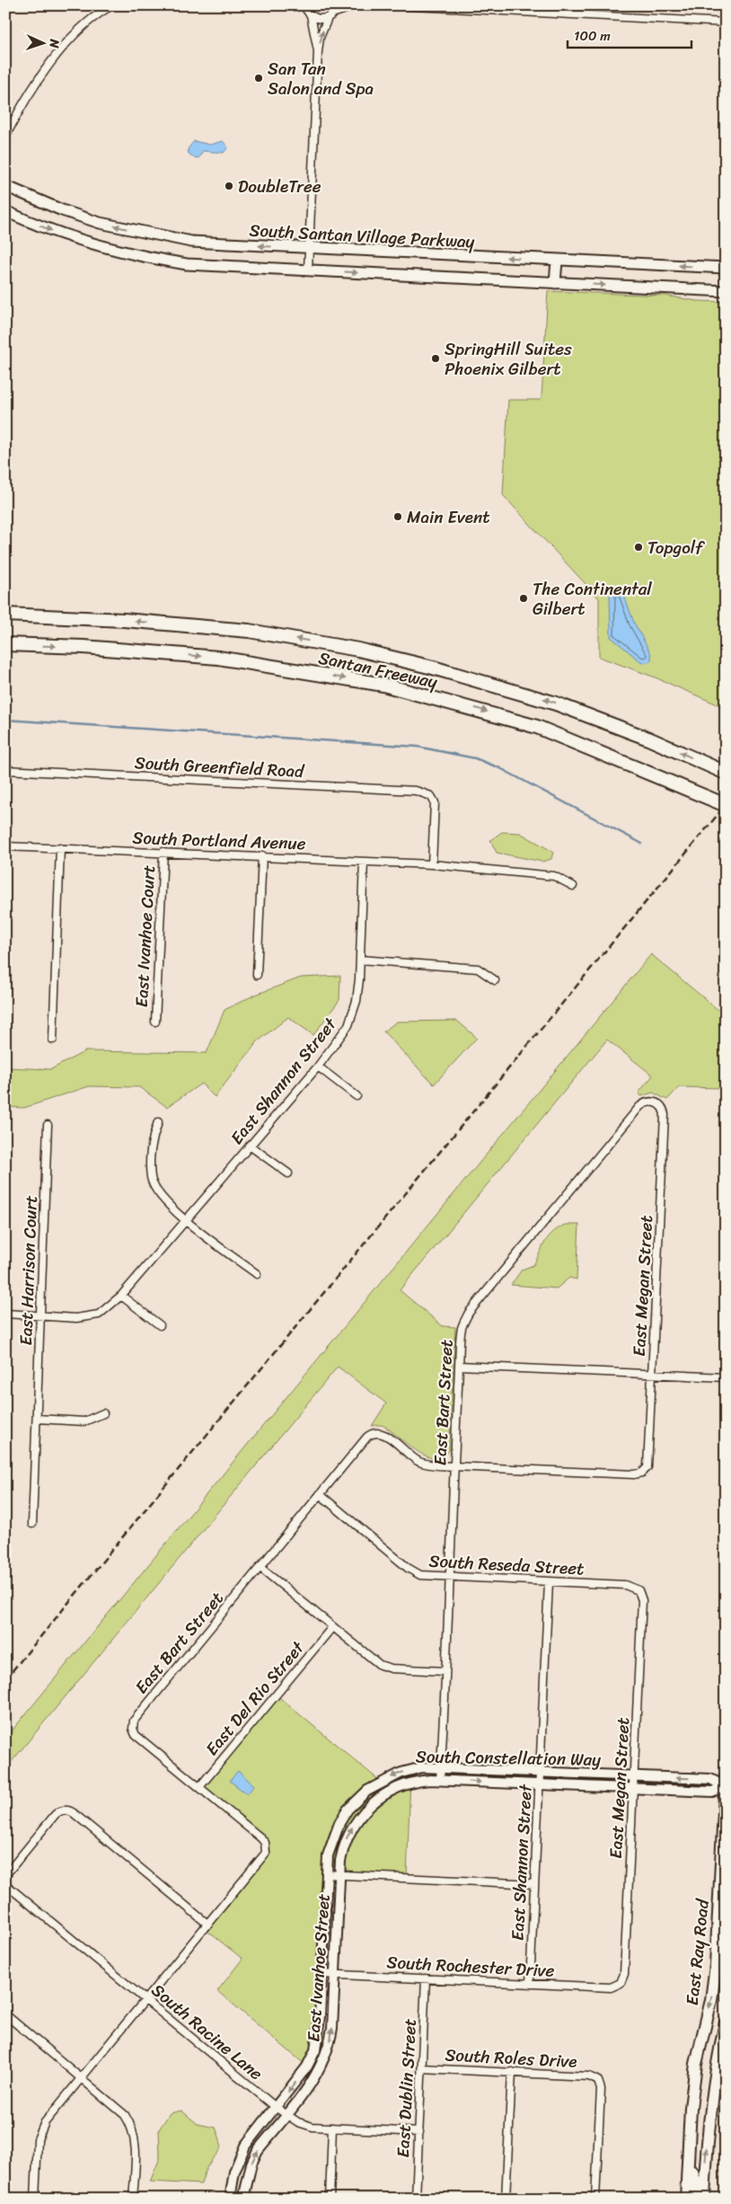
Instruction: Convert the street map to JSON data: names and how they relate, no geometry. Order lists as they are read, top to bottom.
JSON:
{
  "streets": {
    "highway": ["Santan Freeway"],
    "main road": ["South Santan Village Parkway", "East Ray Road"],
    "street": [
      "South Greenfield Road",
      "South Portland Avenue",
      "East Ivanhoe Court",
      "East Shannon Street",
      "East Harrison Court",
      "East Megan Street",
      "East Bart Street",
      "South Reseda Street",
      "East Del Rio Street",
      "South Constellation Way",
      "South Rochester Drive",
      "East Ivanhoe Street",
      "South Racine Lane",
      "South Roles Drive",
      "East Dublin Street"
    ]
  },
  "crossings": [
    ["South Greenfield Road", "South Portland Avenue"],
    ["South Portland Avenue", "East Ivanhoe Court"],
    ["South Portland Avenue", "East Shannon Street"],
    ["East Shannon Street", "East Harrison Court"],
    ["East Shannon Street", "South Reseda Street"],
    ["East Shannon Street", "South Constellation Way"],
    ["East Shannon Street", "South Rochester Drive"],
    ["East Megan Street", "East Bart Street"],
    ["East Megan Street", "South Reseda Street"],
    ["East Megan Street", "South Constellation Way"],
    ["East Megan Street", "South Rochester Drive"],
    ["East Bart Street", "South Reseda Street"],
    ["East Bart Street", "East Del Rio Street"],
    ["East Bart Street", "South Constellation Way"],
    ["South Constellation Way", "East Ray Road"],
    ["South Constellation Way", "East Ivanhoe Street"],
    ["South Rochester Drive", "East Ivanhoe Street"],
    ["South Rochester Drive", "East Dublin Street"],
    ["East Ivanhoe Street", "South Racine Lane"],
    ["South Racine Lane", "East Dublin Street"],
    ["South Roles Drive", "East Dublin Street"]
  ],
  "places": [
    "San Tan Salon and Spa",
    "DoubleTree",
    "SpringHill Suites Phoenix Gilbert",
    "Main Event",
    "Topgolf",
    "The Continental Gilbert"
  ],
  "scale_bar": "100 m",
  "north": "right"
}
